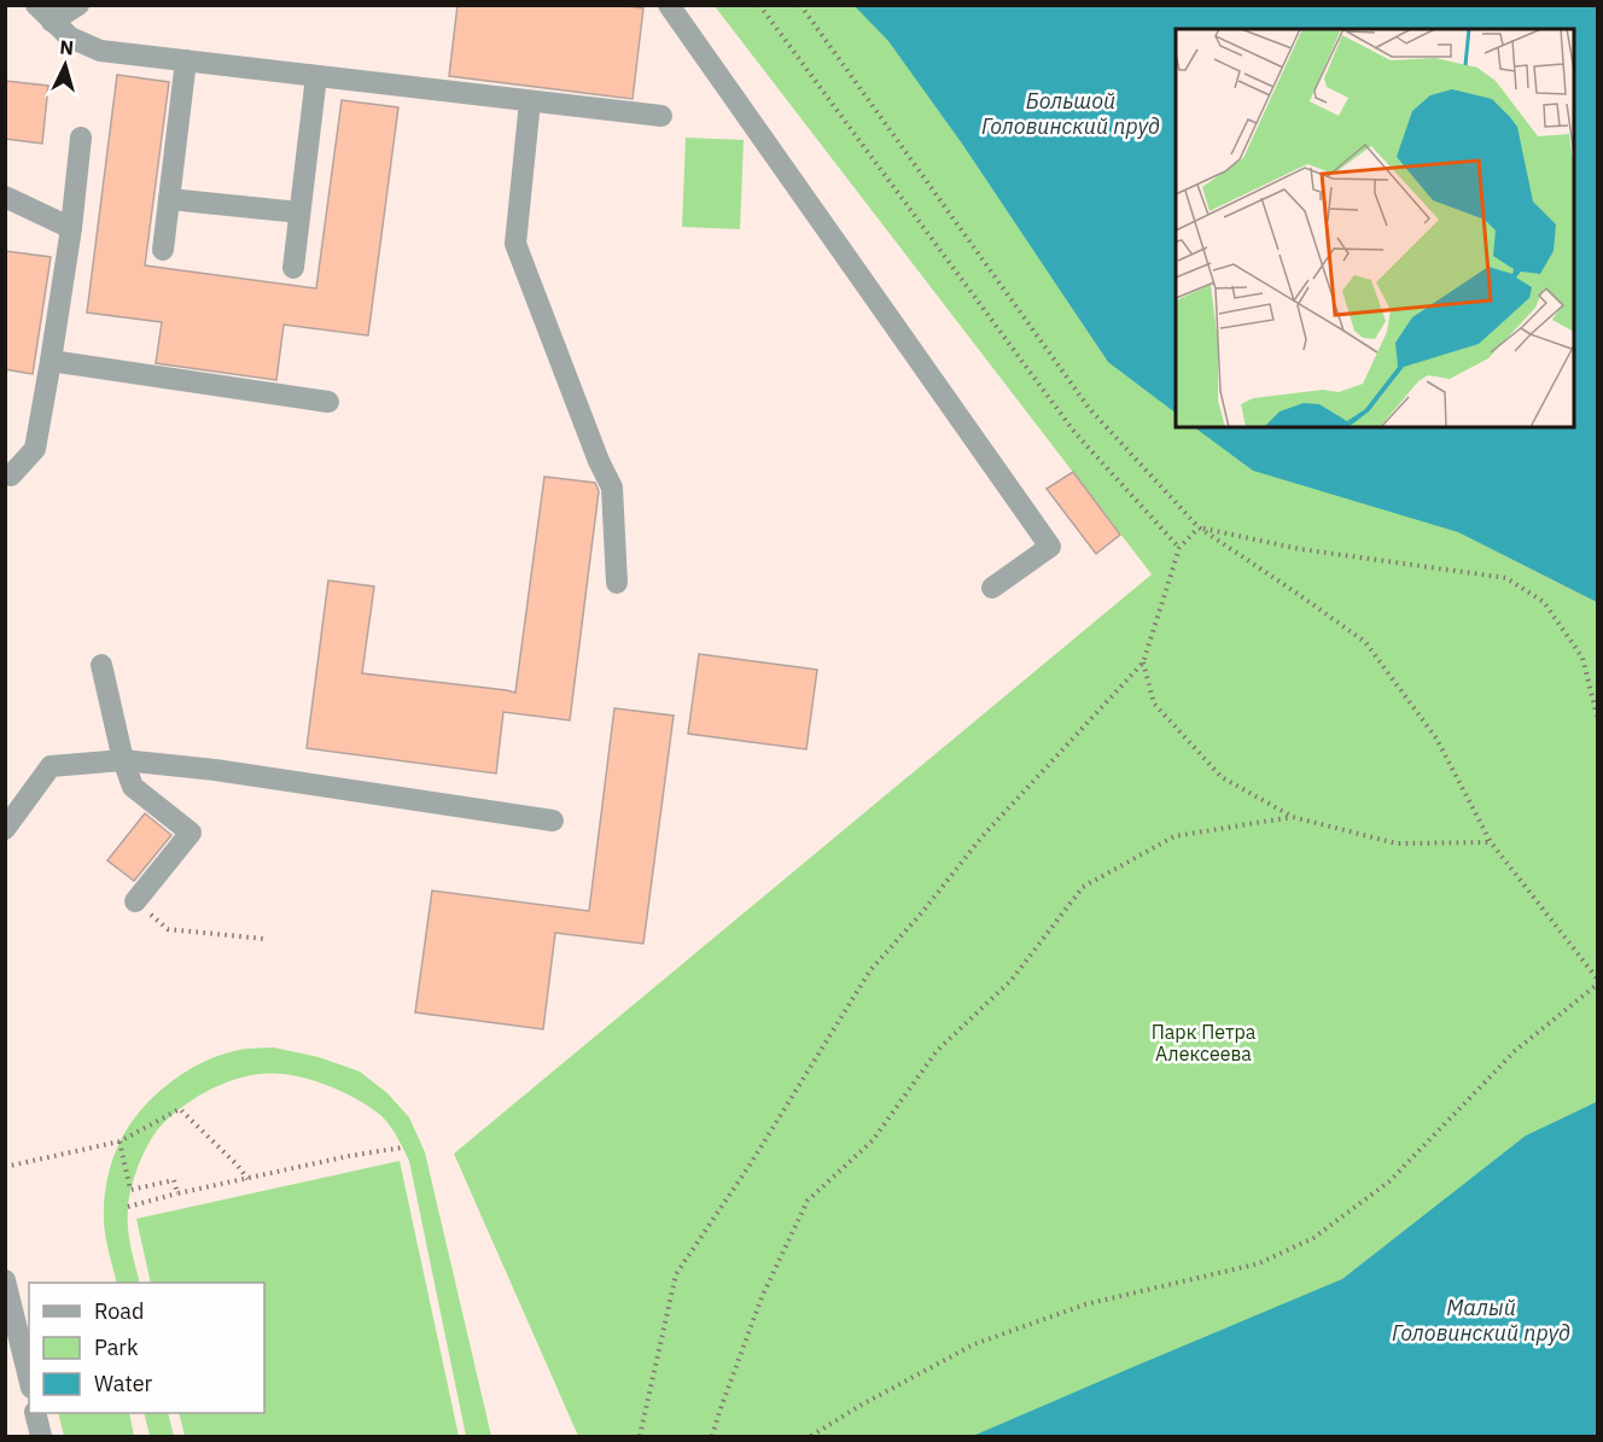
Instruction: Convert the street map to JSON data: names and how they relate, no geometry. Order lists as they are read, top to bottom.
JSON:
{
  "water": ["Большой Головинский пруд", "Малый Головинский пруд"],
  "parks": ["Парк Петра Алексеева"],
  "legend": ["Road", "Park", "Water"],
  "north": "top"
}
